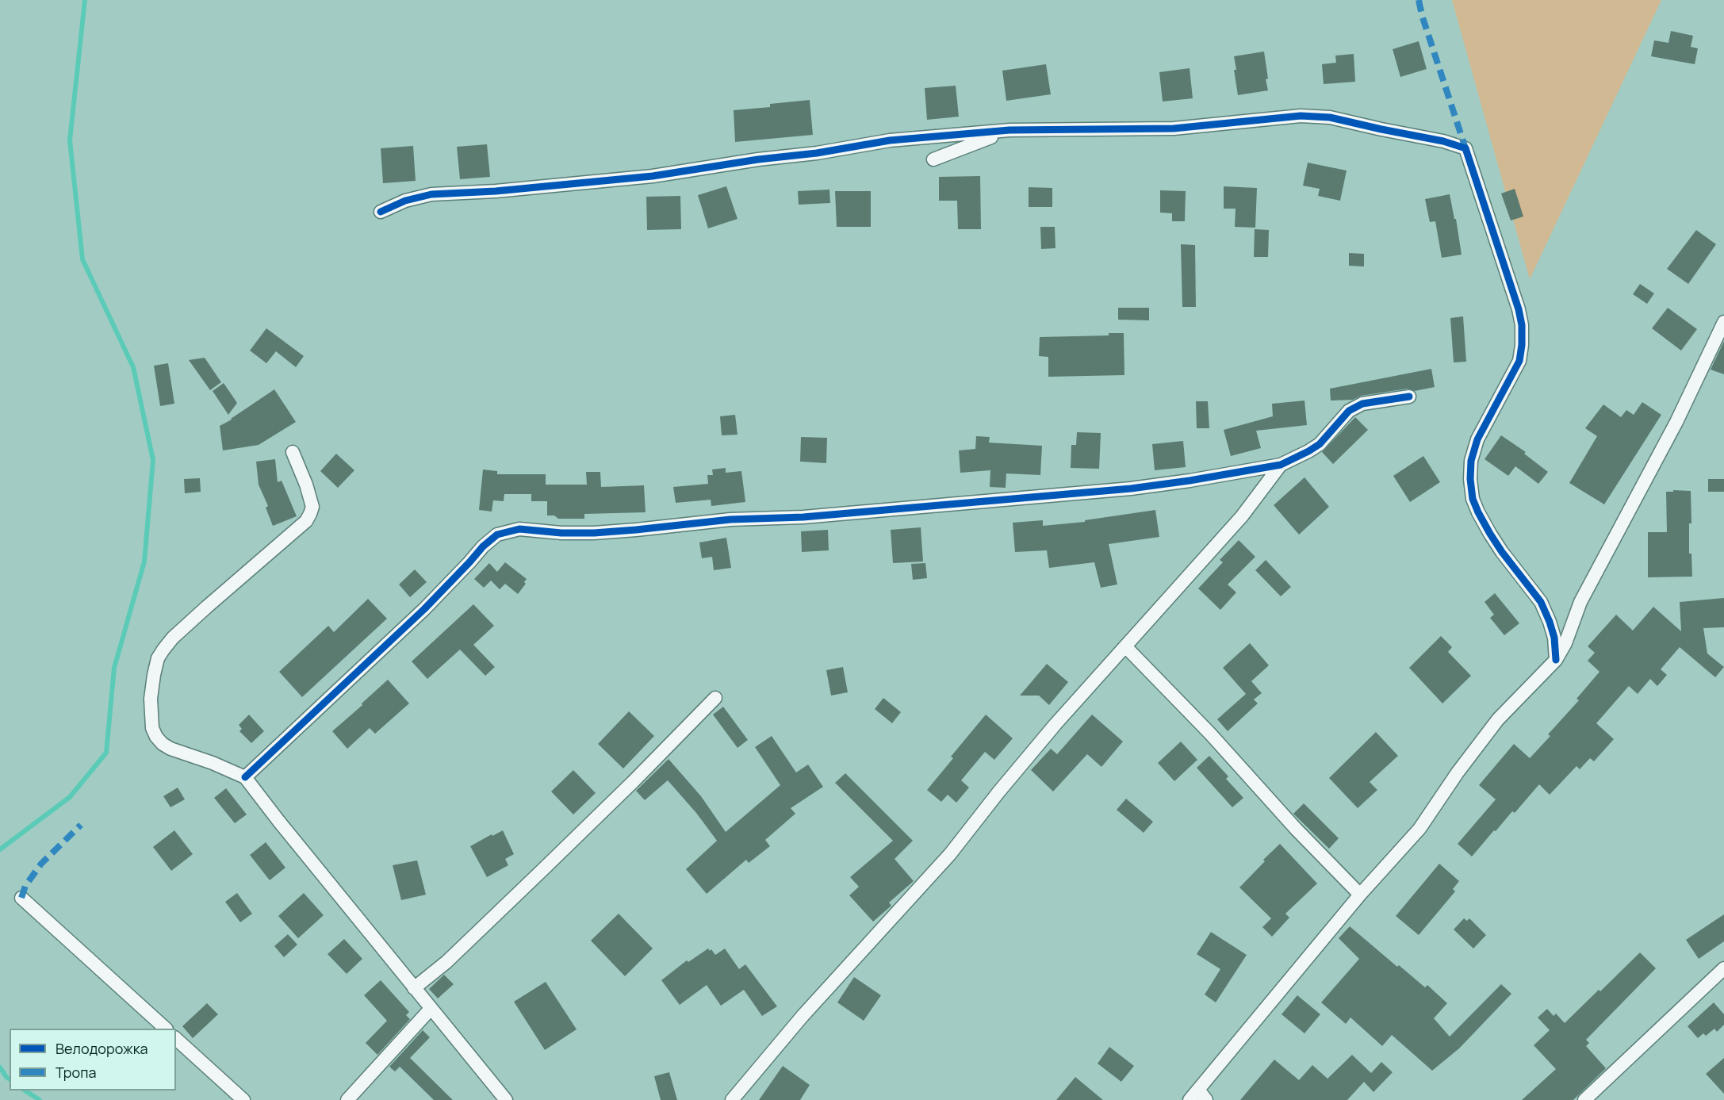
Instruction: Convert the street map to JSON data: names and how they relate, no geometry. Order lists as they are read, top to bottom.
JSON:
{
  "legend": ["Велодорожка", "Тропа"]
}
